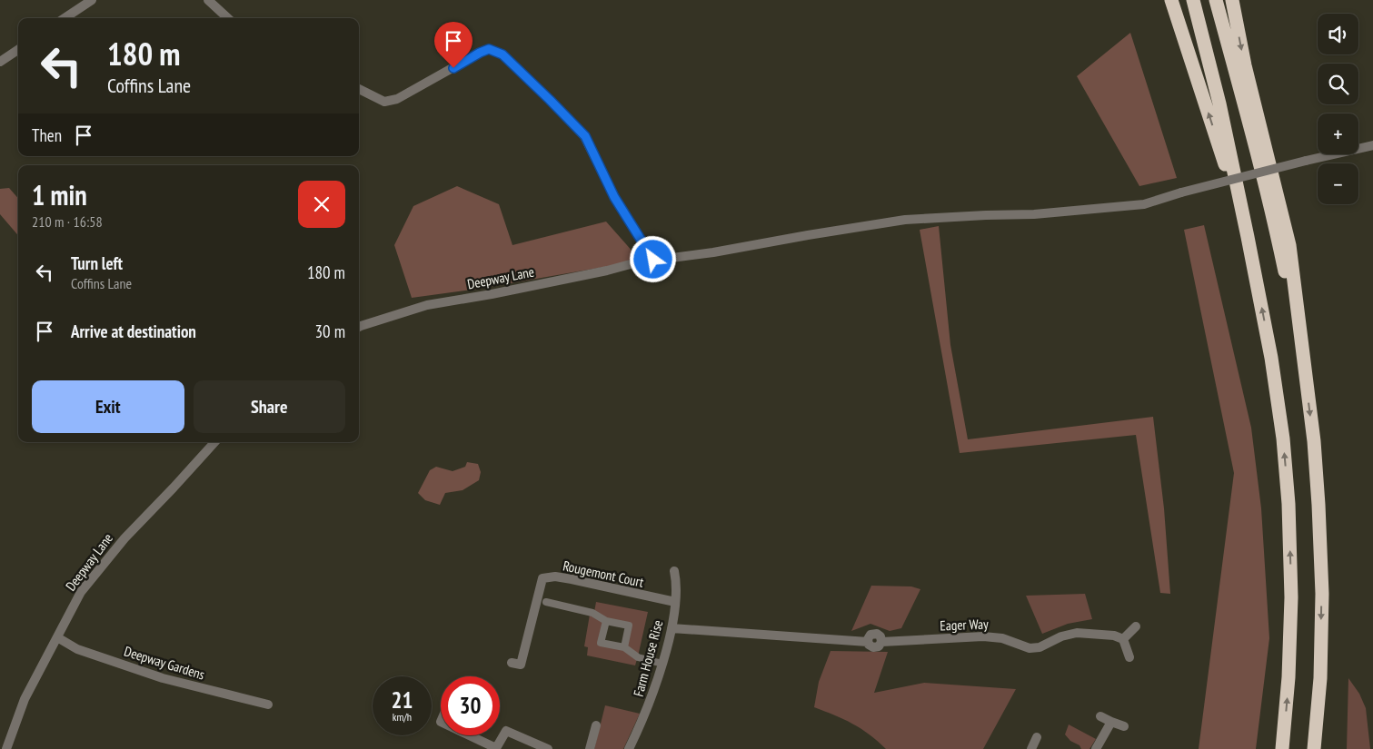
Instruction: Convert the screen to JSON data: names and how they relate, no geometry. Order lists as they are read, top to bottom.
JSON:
{
  "streets": {
    "street": [
      "Deepway Lane",
      "Rougemont Court",
      "Eager Way",
      "Farm House Rise",
      "Deepway Gardens"
    ]
  },
  "crossings": [
    ["Deepway Lane", "Deepway Gardens"],
    ["Rougemont Court", "Farm House Rise"],
    ["Eager Way", "Farm House Rise"]
  ],
  "page": {
    "map_buttons": ["+", "−"],
    "turn": ["180 m", "Coffins Lane"],
    "then": "Then",
    "heading": ["1 min", "210 m · 16:58"],
    "list": [
      {
        "name": "Turn left",
        "note": "Coffins Lane",
        "value": "180 m"
      },
      {
        "name": "Arrive at destination",
        "value": "30 m"
      }
    ],
    "buttons": ["Exit", "Share"],
    "speed": "21 km/h",
    "limit": "30"
  }
}
